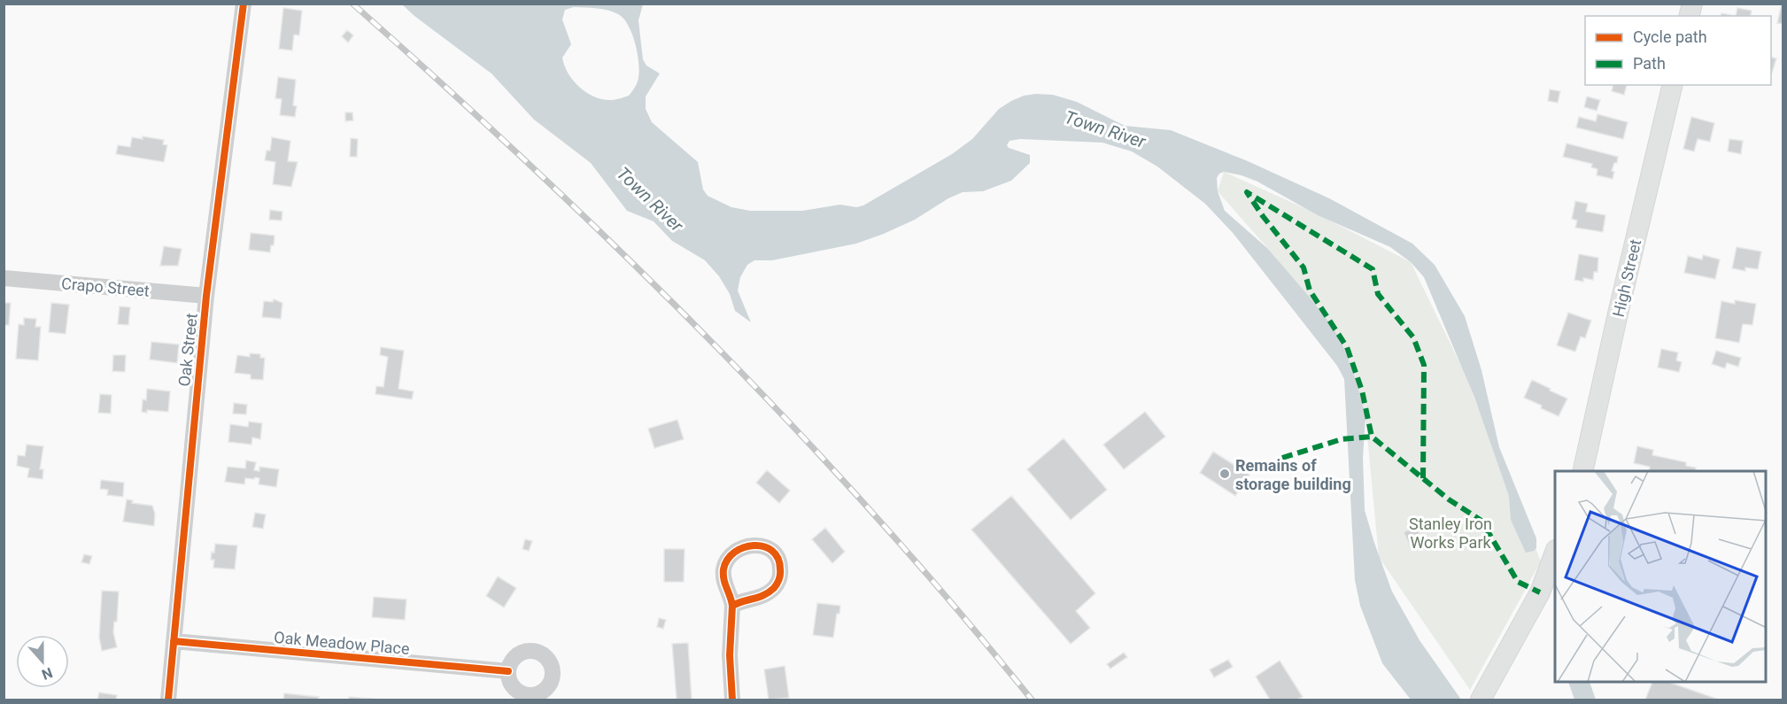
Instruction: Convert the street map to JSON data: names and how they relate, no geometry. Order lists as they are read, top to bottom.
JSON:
{
  "streets": {
    "main road": ["High Street"],
    "street": ["Crapo Street", "Oak Street", "Oak Meadow Place"]
  },
  "crossings": [
    ["Crapo Street", "Oak Street"],
    ["Oak Street", "Oak Meadow Place"]
  ],
  "water": ["Town River"],
  "parks": ["Stanley Iron Works Park"],
  "places": ["Remains of storage building"],
  "legend": ["Cycle path", "Path"],
  "north": "bottom"
}
